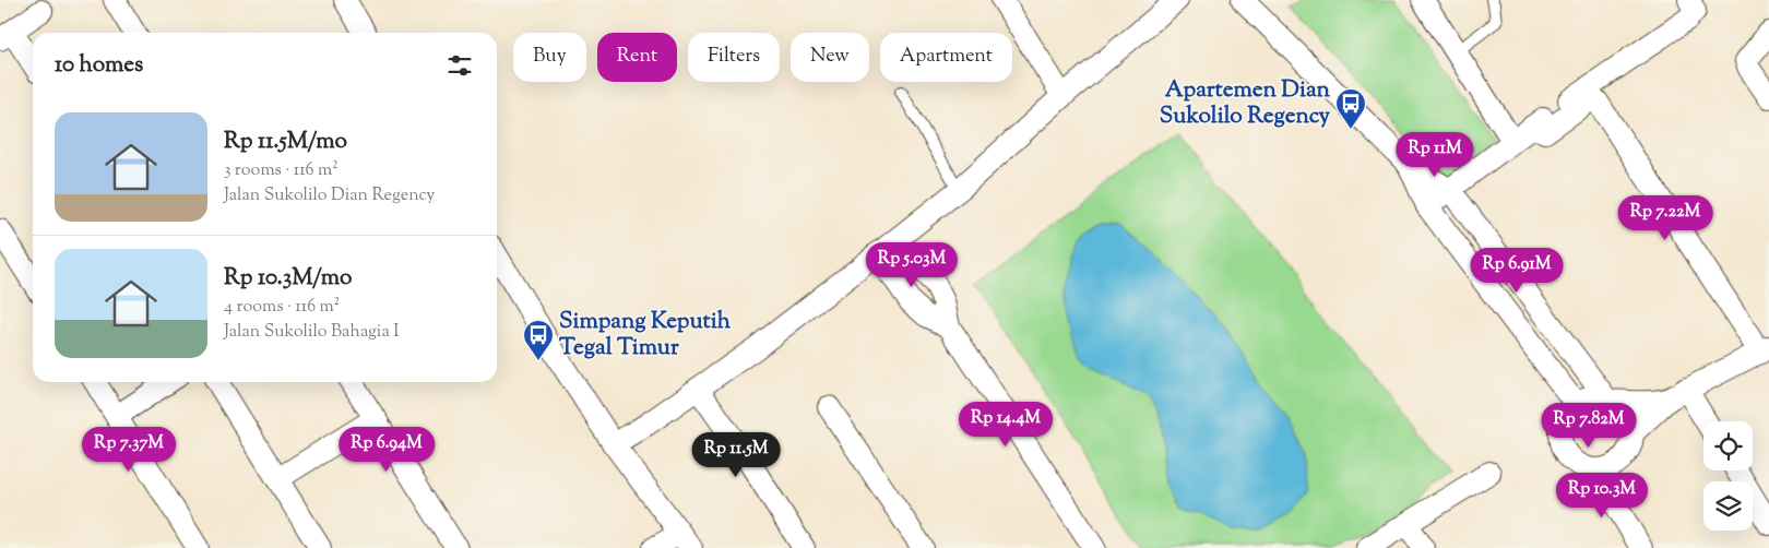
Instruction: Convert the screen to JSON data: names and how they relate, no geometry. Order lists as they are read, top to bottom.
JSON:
{
  "places": {
    "bus stop": ["Apartemen Dian Sukolilo Regency", "Simpang Keputih Tegal Timur"]
  },
  "page": {
    "chip": [
      "Buy",
      "Rent",
      "Filters",
      "New",
      "Apartment"
    ],
    "heading": "10 homes",
    "list": [
      {
        "name": "Rp 11.5M/mo",
        "note": "3 rooms · 116 m² · Jalan Sukolilo Dian Regency"
      },
      {
        "name": "Rp 10.3M/mo",
        "note": "4 rooms · 116 m² · Jalan Sukolilo Bahagia I"
      }
    ],
    "price": [
      "Rp 11M",
      "Rp 7.22M",
      "Rp 5.03M",
      "Rp 6.91M",
      "Rp 14.4M",
      "Rp 7.82M",
      "Rp 7.37M",
      "Rp 6.94M",
      "Rp 11.5M",
      "Rp 10.3M"
    ]
  }
}
